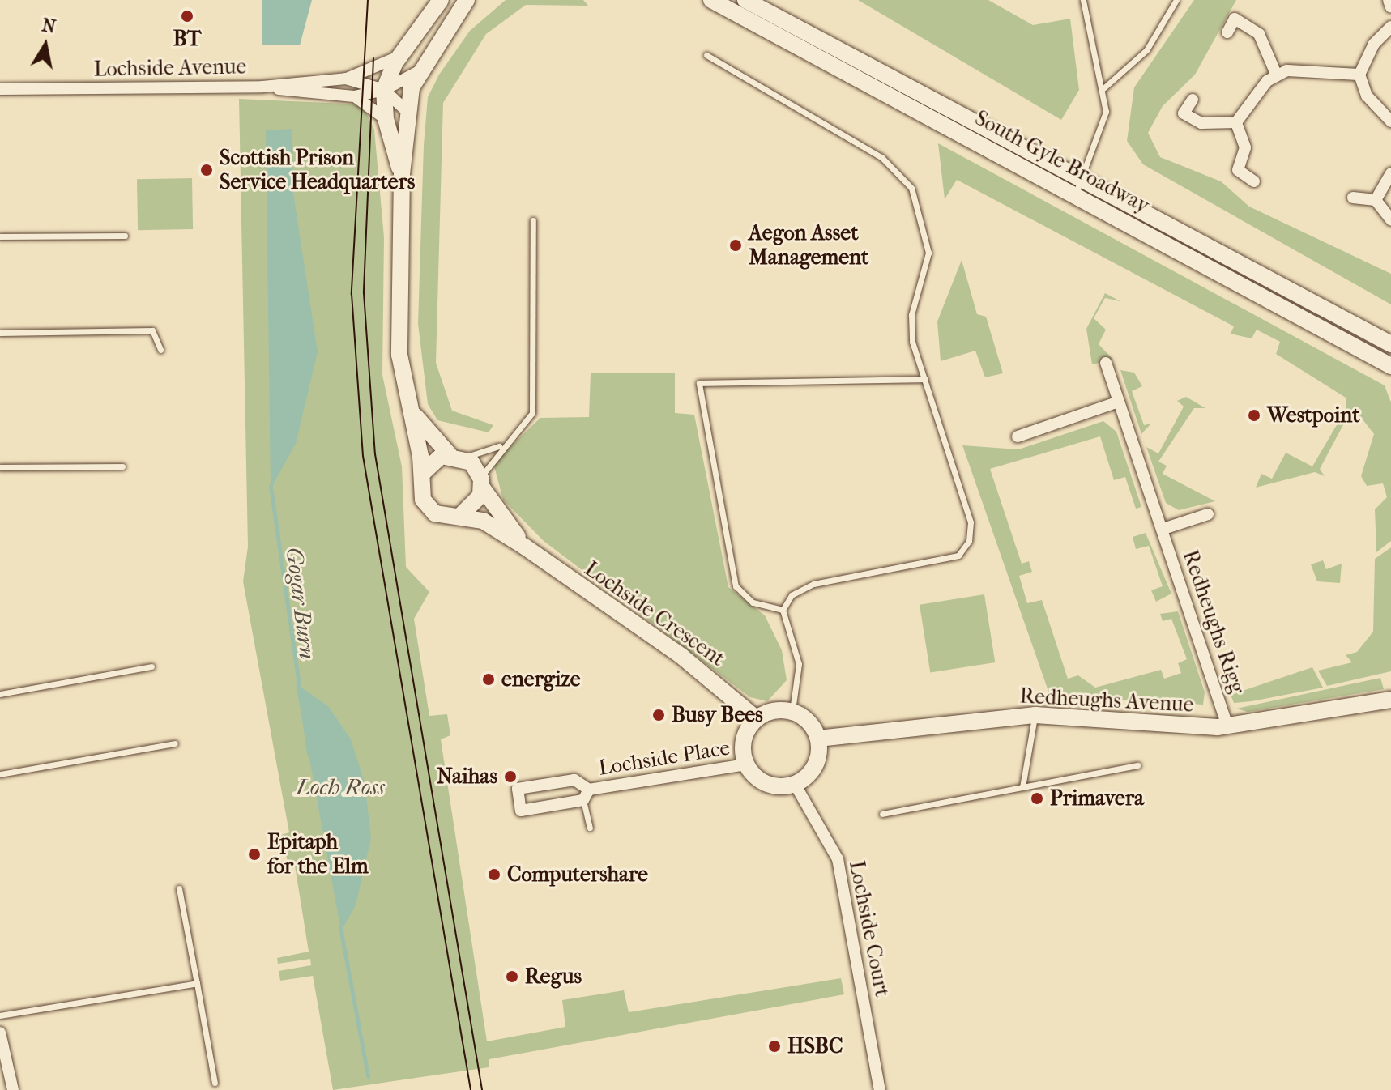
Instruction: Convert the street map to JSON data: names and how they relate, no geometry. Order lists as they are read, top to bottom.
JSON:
{
  "streets": {
    "street": [
      "Lochside Avenue",
      "South Gyle Broadway",
      "Lochside Crescent",
      "Redheughs Rigg",
      "Redheughs Avenue",
      "Lochside Place",
      "Lochside Court"
    ]
  },
  "crossings": [
    ["Lochside Avenue", "Lochside Crescent"],
    ["Lochside Crescent", "Redheughs Avenue"],
    ["Lochside Crescent", "Lochside Place"],
    ["Lochside Crescent", "Lochside Court"],
    ["Redheughs Rigg", "Redheughs Avenue"],
    ["Redheughs Avenue", "Lochside Place"],
    ["Redheughs Avenue", "Lochside Court"],
    ["Lochside Place", "Lochside Court"]
  ],
  "water": ["Gogar Burn", "Loch Ross"],
  "places": [
    "BT",
    "Scottish Prison Service Headquarters",
    "Aegon Asset Management",
    "Westpoint",
    "energize",
    "Busy Bees",
    "Naihas",
    "Primavera",
    "Epitaph for the Elm",
    "Computershare",
    "Regus",
    "HSBC"
  ],
  "north": "top"
}
